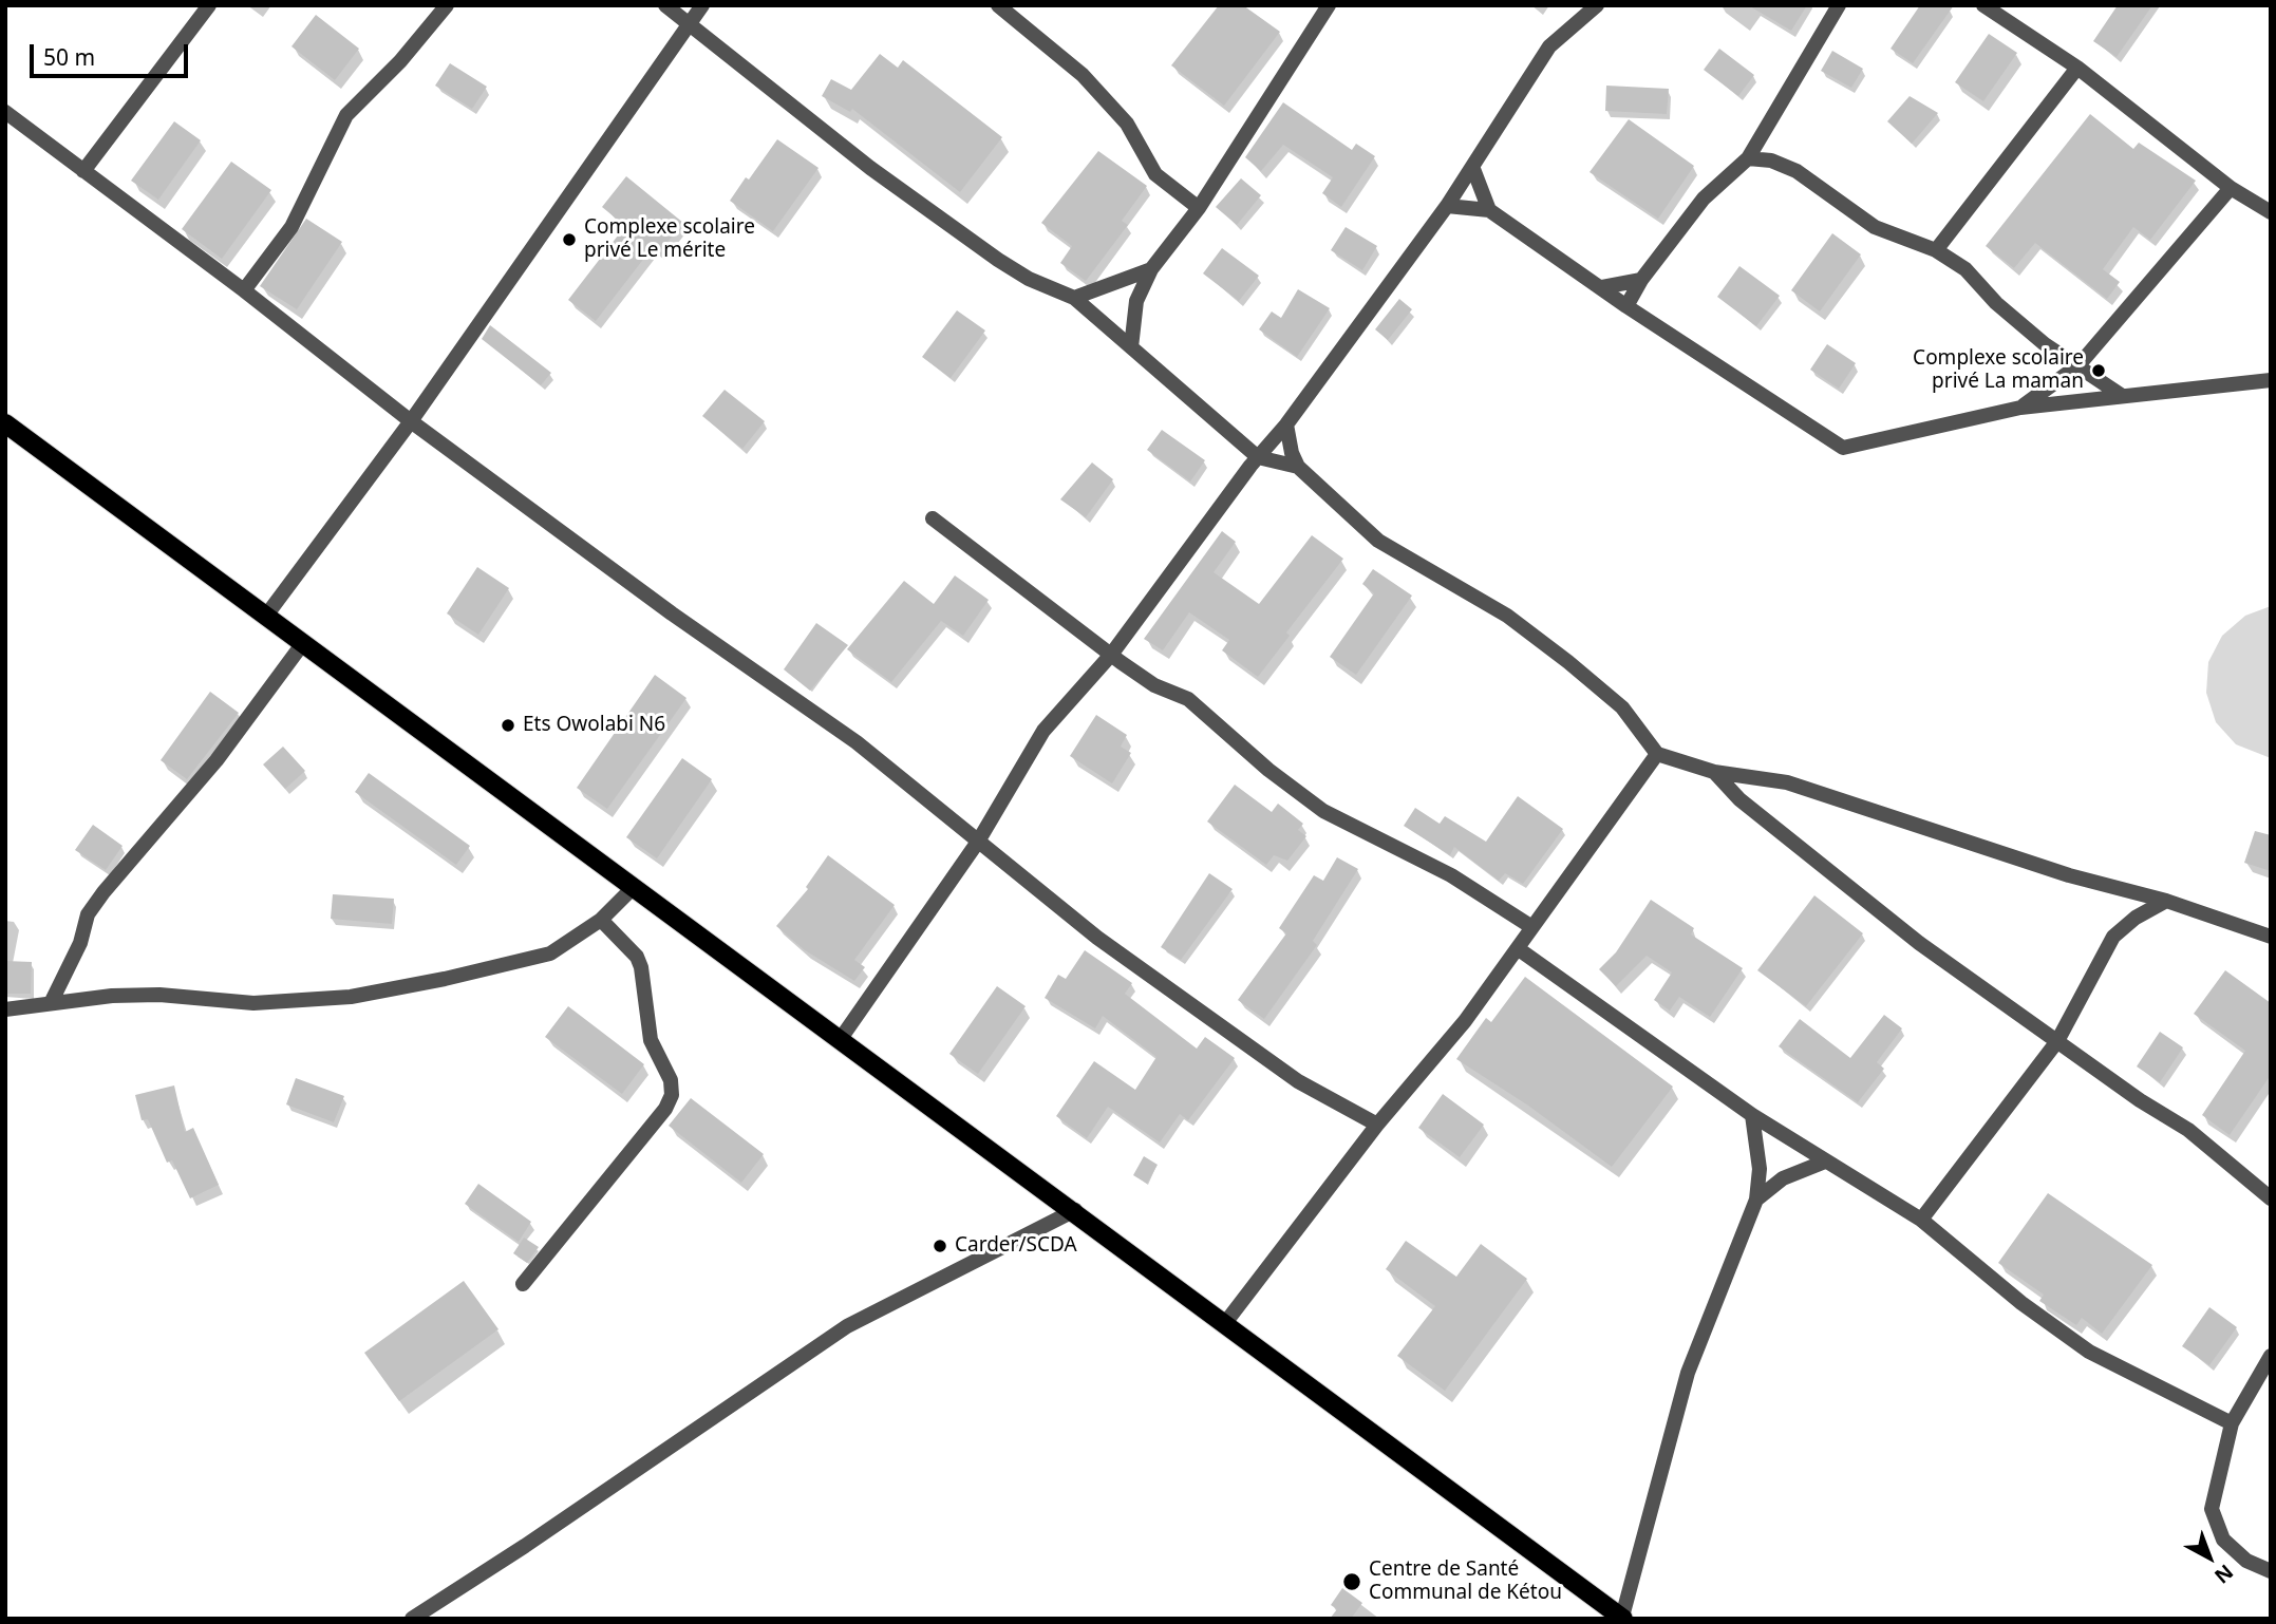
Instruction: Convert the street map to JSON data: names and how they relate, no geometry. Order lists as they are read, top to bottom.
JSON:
{
  "places": [
    "Complexe scolaire privé Le mérite",
    "Complexe scolaire privé La maman",
    "Ets Owolabi N6",
    "Carder/SCDA",
    "Centre de Santé Communal de Kétou"
  ],
  "scale_bar": "50 m",
  "north": "bottom right"
}
